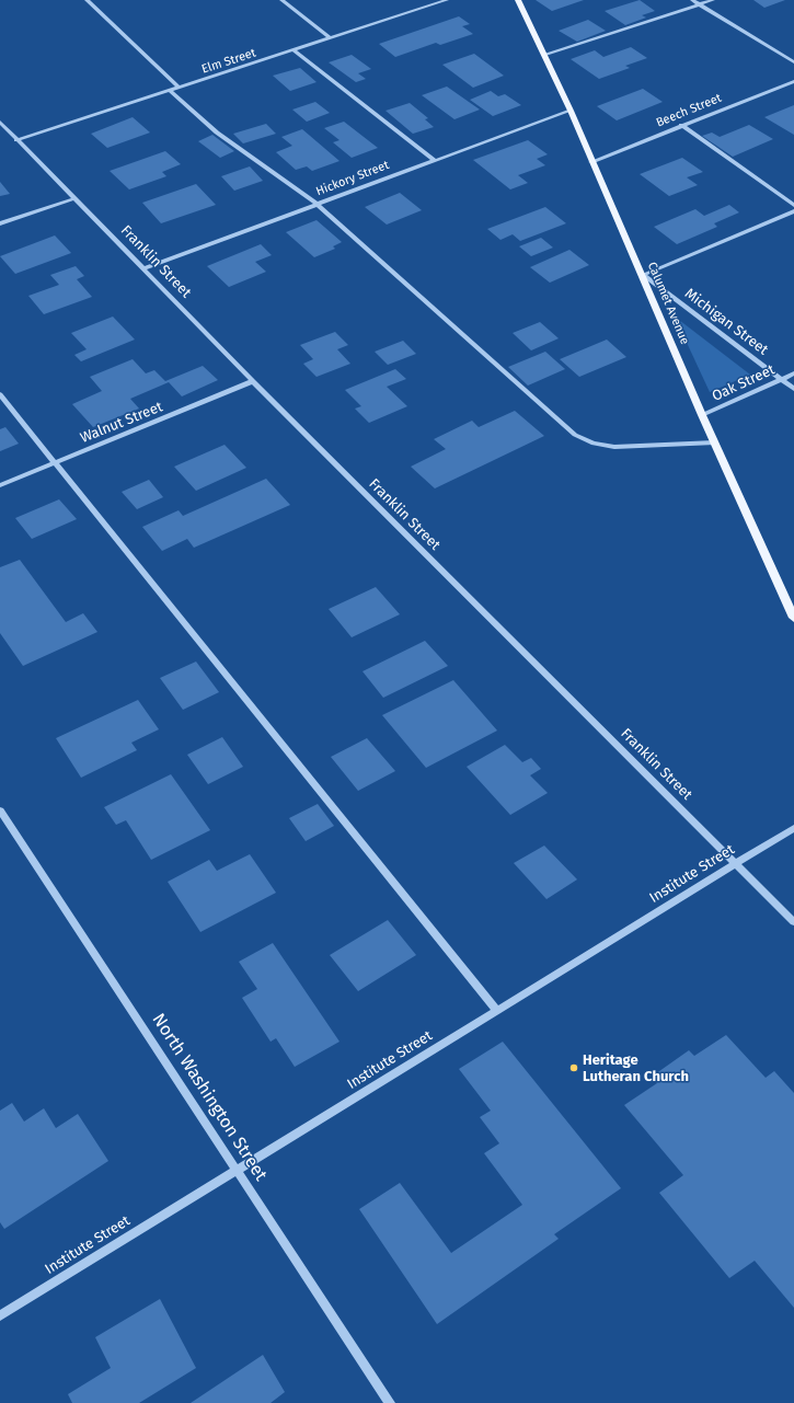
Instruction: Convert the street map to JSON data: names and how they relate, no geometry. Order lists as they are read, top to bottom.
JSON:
{
  "streets": {
    "main road": ["Calumet Avenue"],
    "street": [
      "Elm Street",
      "Beech Street",
      "Hickory Street",
      "Franklin Street",
      "Michigan Street",
      "Oak Street",
      "Walnut Street",
      "Institute Street",
      "North Washington Street"
    ]
  },
  "crossings": [
    ["Elm Street", "Franklin Street"],
    ["Beech Street", "Calumet Avenue"],
    ["Hickory Street", "Franklin Street"],
    ["Hickory Street", "Calumet Avenue"],
    ["Franklin Street", "Walnut Street"],
    ["Franklin Street", "Institute Street"],
    ["Calumet Avenue", "Michigan Street"],
    ["Calumet Avenue", "Oak Street"],
    ["Michigan Street", "Oak Street"],
    ["Institute Street", "North Washington Street"]
  ],
  "places": ["Heritage Lutheran Church"]
}
